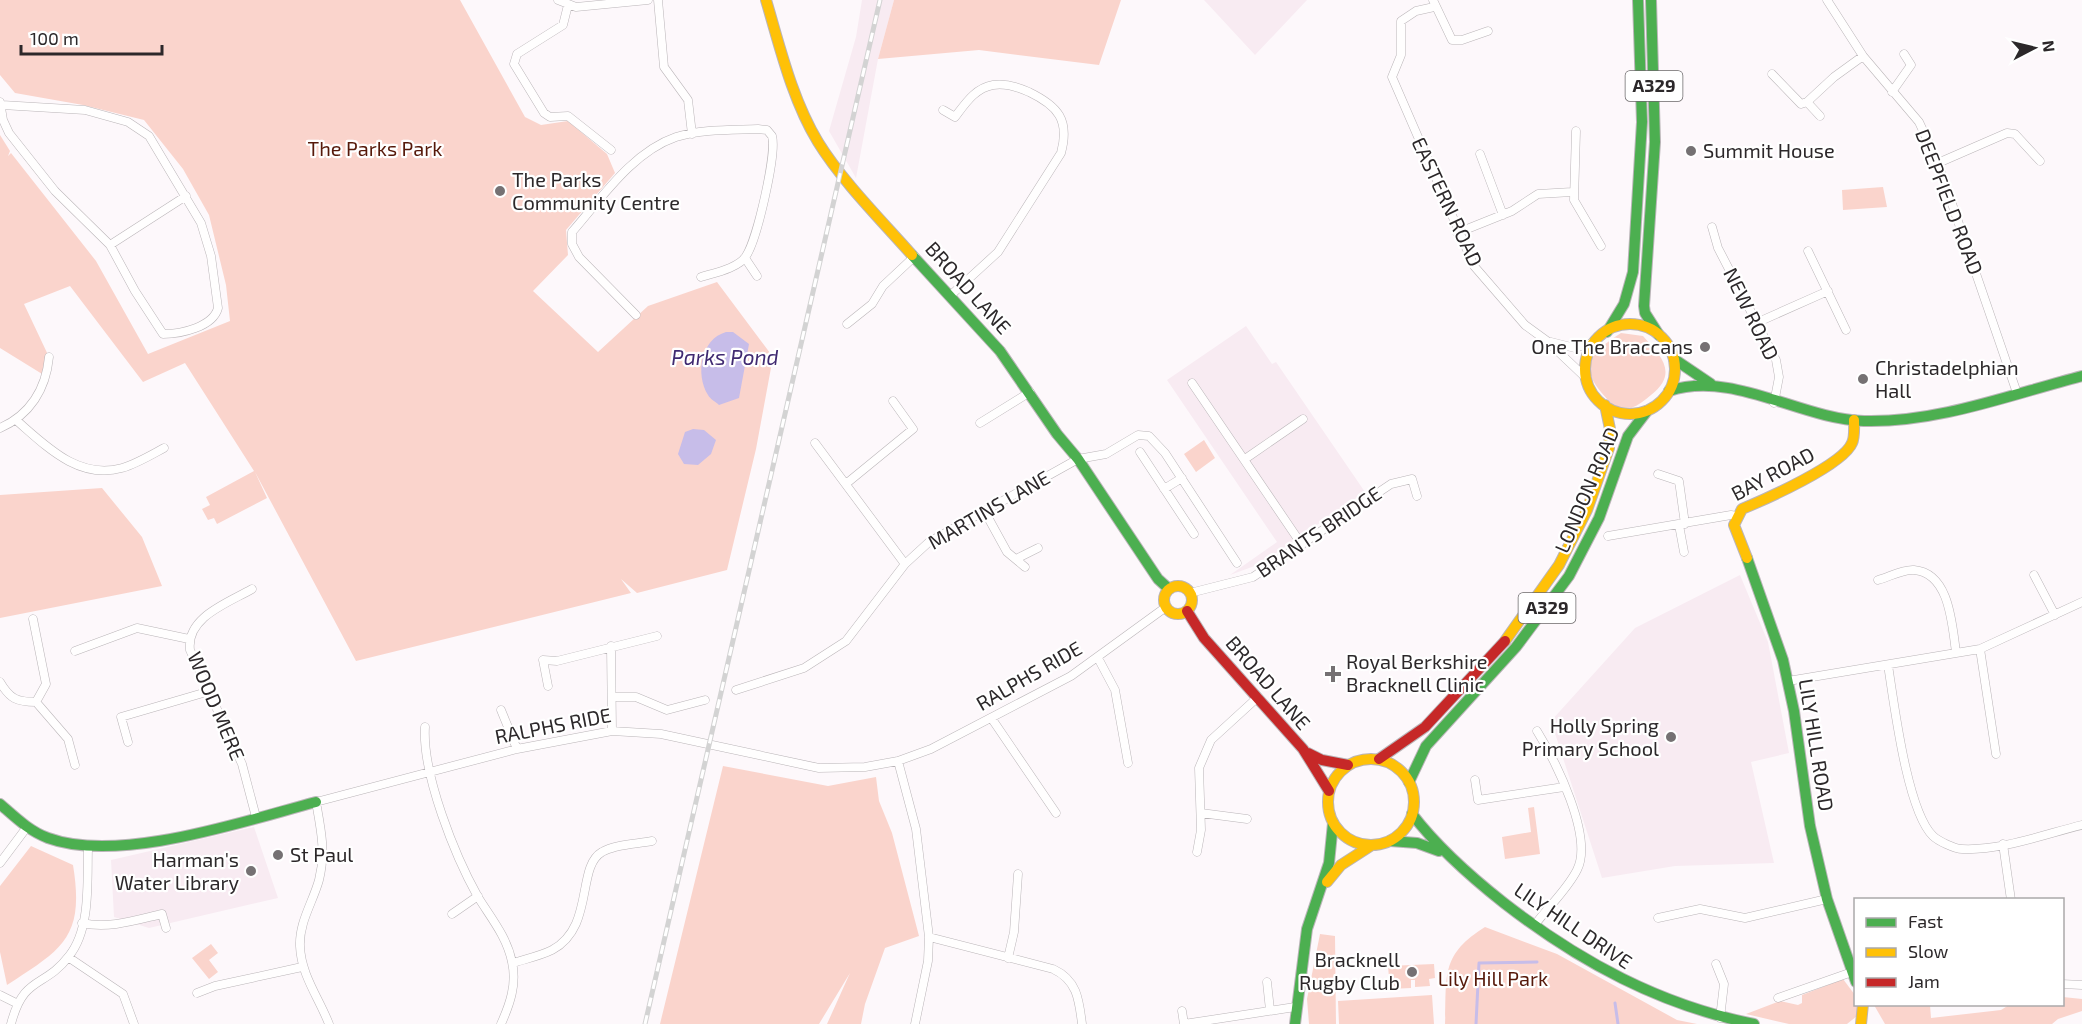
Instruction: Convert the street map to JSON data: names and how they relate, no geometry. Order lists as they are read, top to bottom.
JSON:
{
  "streets": {
    "street": [
      "A329",
      "EASTERN ROAD",
      "DEEPFIELD ROAD",
      "BROAD LANE",
      "NEW ROAD",
      "BAY ROAD",
      "LONDON ROAD",
      "MARTINS LANE",
      "BRANTS BRIDGE",
      "RALPHS RIDE",
      "WOOD MERE",
      "LILY HILL ROAD",
      "LILY HILL DRIVE"
    ]
  },
  "crossings": [
    ["A329", "EASTERN ROAD"],
    ["A329", "BROAD LANE"],
    ["A329", "LONDON ROAD"],
    ["A329", "LILY HILL DRIVE"],
    ["EASTERN ROAD", "LONDON ROAD"],
    ["BROAD LANE", "LONDON ROAD"],
    ["BROAD LANE", "MARTINS LANE"],
    ["BROAD LANE", "BRANTS BRIDGE"],
    ["BROAD LANE", "RALPHS RIDE"],
    ["BROAD LANE", "LILY HILL DRIVE"],
    ["BAY ROAD", "LILY HILL ROAD"],
    ["LONDON ROAD", "LILY HILL DRIVE"],
    ["BRANTS BRIDGE", "RALPHS RIDE"],
    ["RALPHS RIDE", "WOOD MERE"]
  ],
  "water": ["Parks Pond"],
  "parks": ["The Parks Park", "Lily Hill Park"],
  "places": {
    "other": [
      "Summit House",
      "The Parks Community Centre",
      "One The Braccans",
      "Christadelphian Hall",
      "Holly Spring Primary School",
      "St Paul",
      "Harman's Water Library",
      "Bracknell Rugby Club"
    ],
    "health": ["Royal Berkshire Bracknell Clinic"]
  },
  "legend": ["Fast", "Slow", "Jam"],
  "scale_bar": "100 m",
  "north": "right"
}
